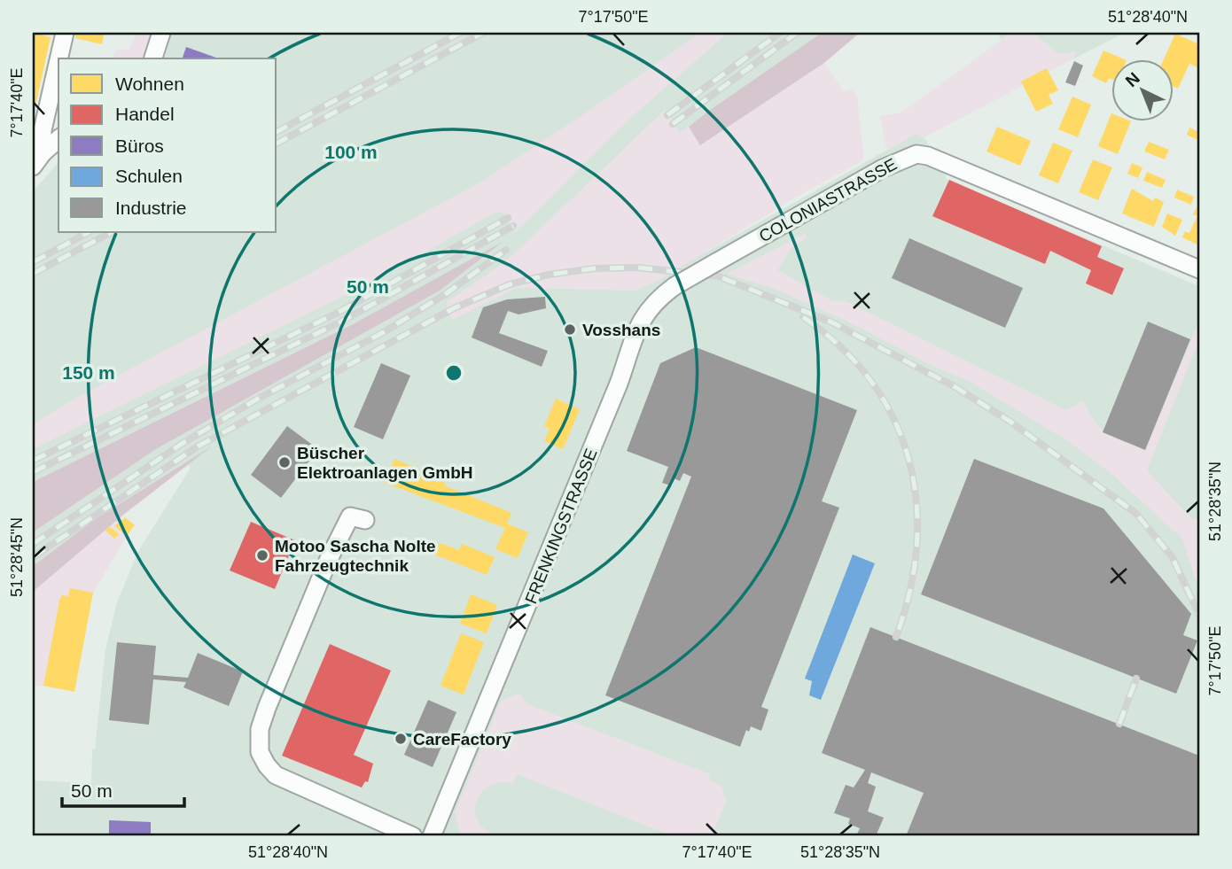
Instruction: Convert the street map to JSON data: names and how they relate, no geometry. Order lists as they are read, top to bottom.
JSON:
{
  "streets": {
    "street": ["COLONIASTRASSE", "FRENKINGSTRASSE"]
  },
  "crossings": [
    ["COLONIASTRASSE", "FRENKINGSTRASSE"]
  ],
  "places": [
    "Vosshans",
    "Büscher Elektroanlagen GmbH",
    "Motoo Sascha Nolte Fahrzeugtechnik",
    "CareFactory"
  ],
  "legend": [
    "Wohnen",
    "Handel",
    "Büros",
    "Schulen",
    "Industrie"
  ],
  "scale_bar": "50 m",
  "north": "top left",
  "coordinates": [
    "7°17'50\"E",
    "51°28'40\"N",
    "7°17'40\"E",
    "51°28'35\"N",
    "51°28'45\"N"
  ],
  "rings": ["100 m", "50 m", "150 m"]
}
